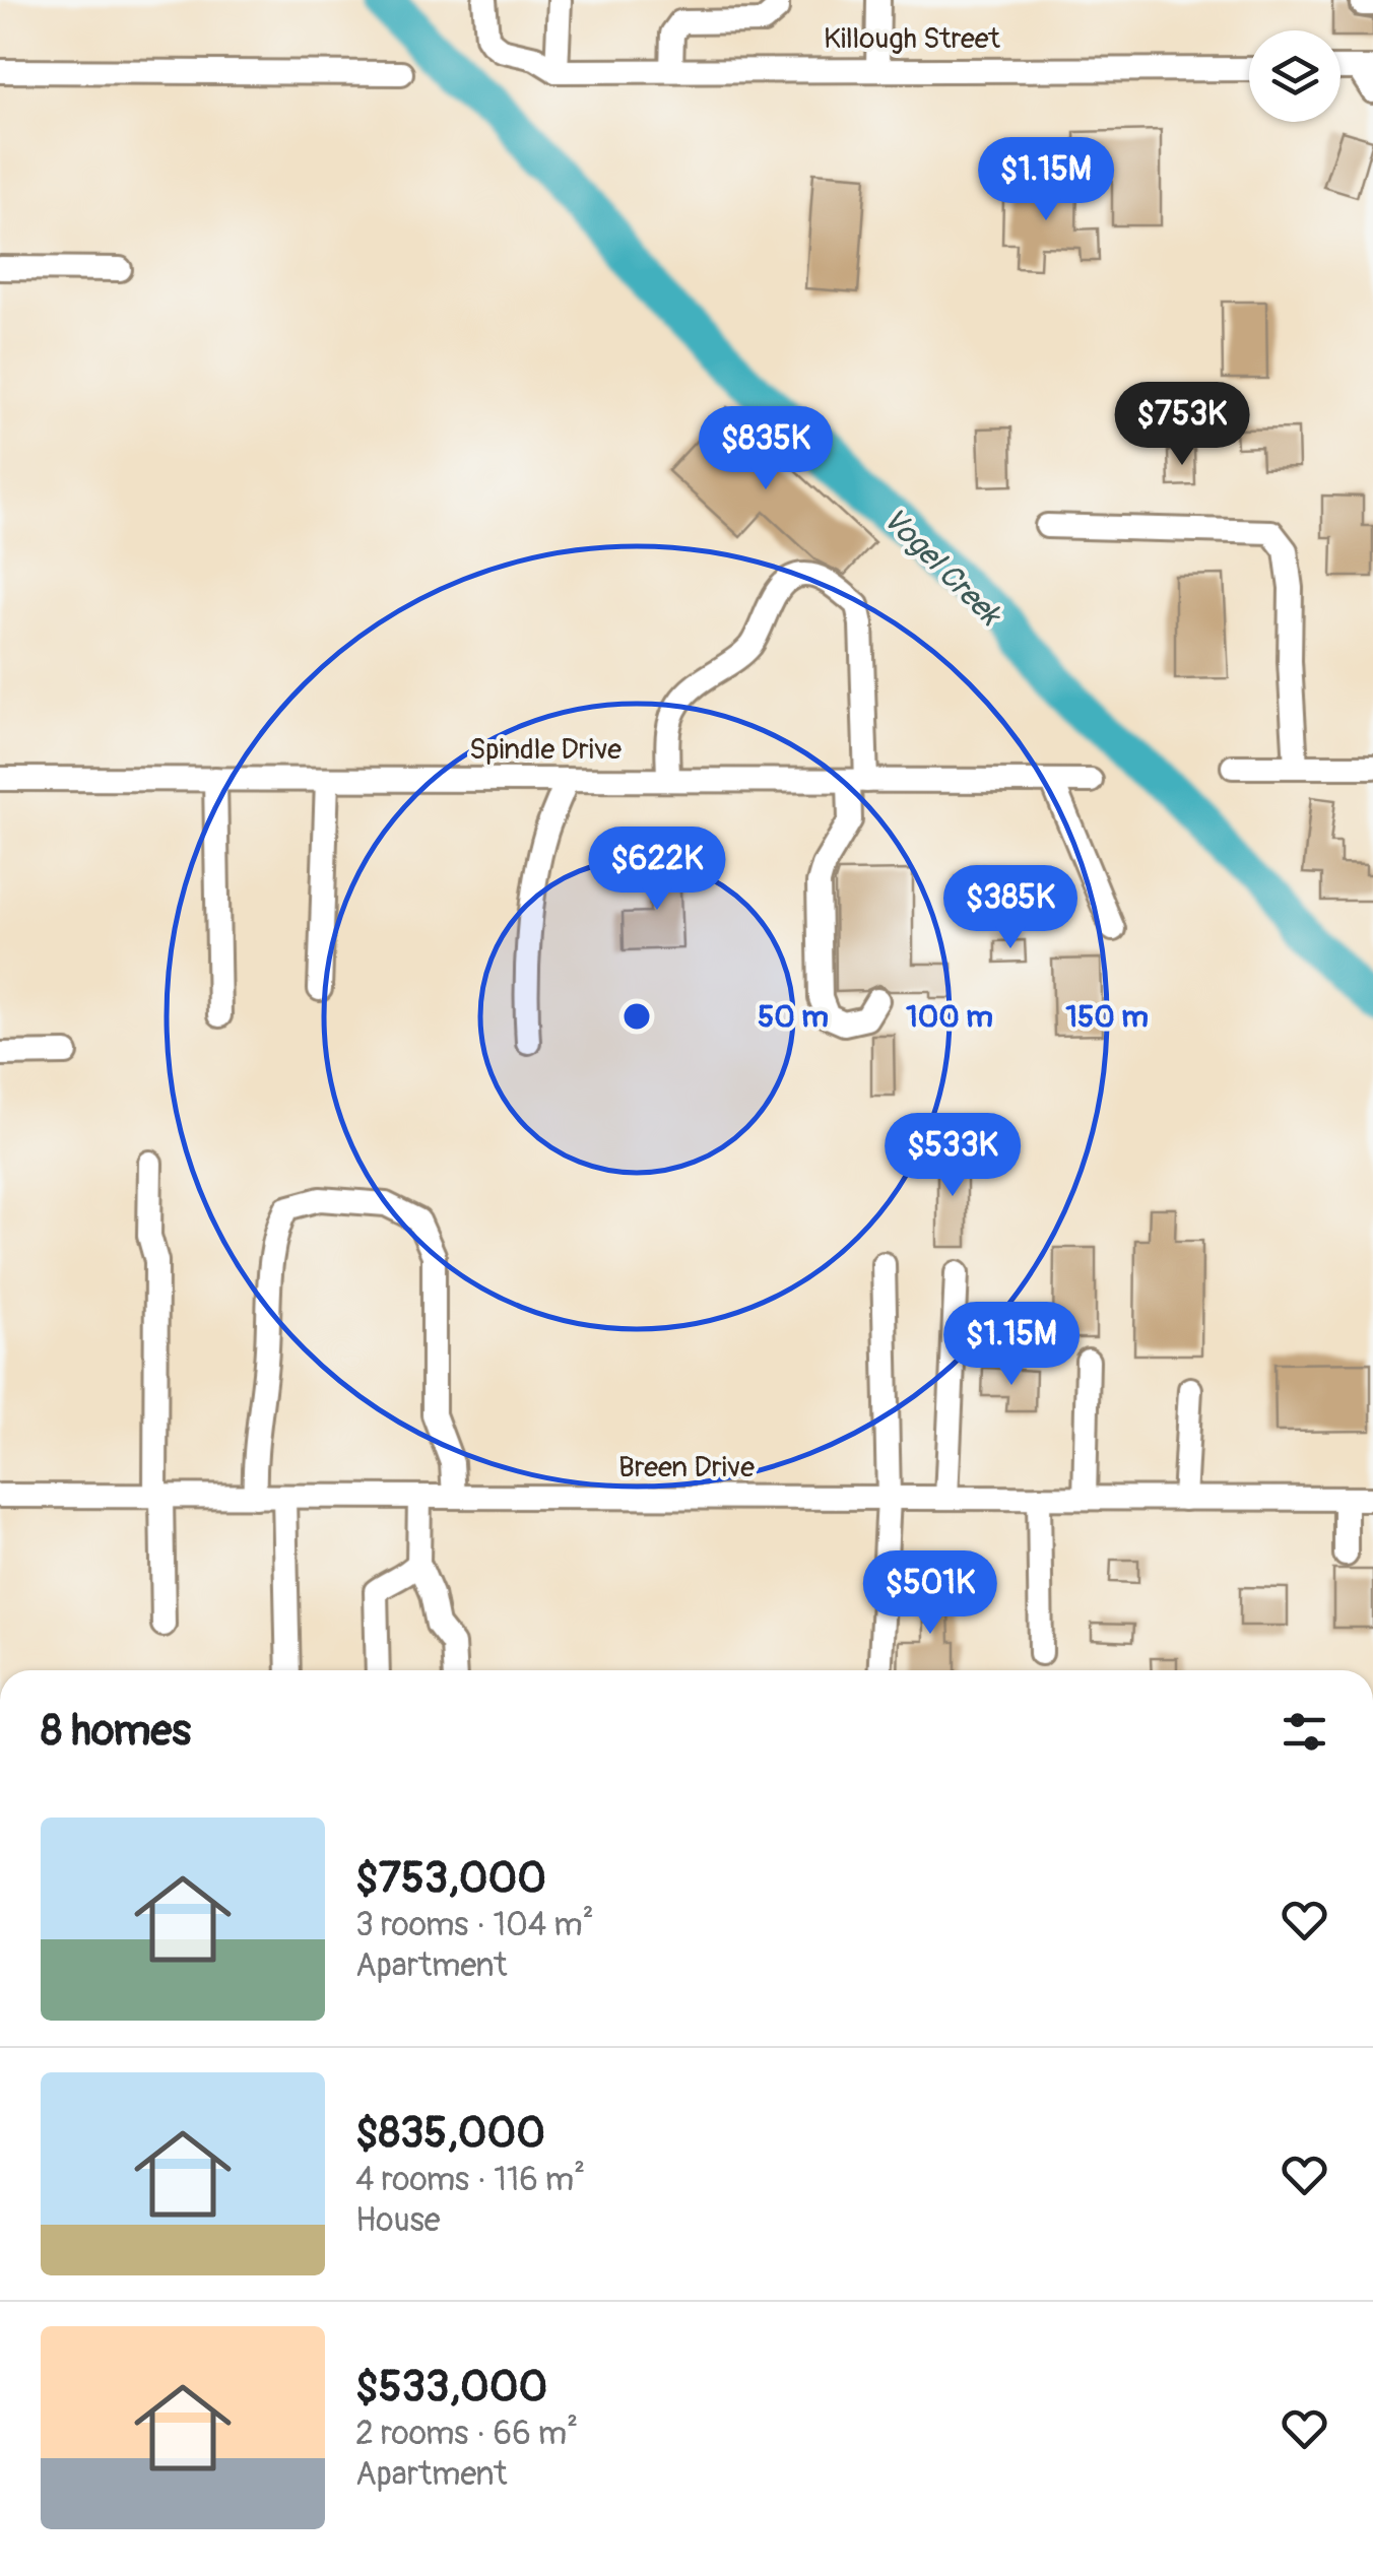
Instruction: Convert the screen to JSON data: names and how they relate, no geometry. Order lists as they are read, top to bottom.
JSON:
{
  "streets": {
    "street": ["Killough Street", "Spindle Drive", "Breen Drive"]
  },
  "water": ["Vogel Creek"],
  "page": {
    "price": [
      "$1.15M",
      "$753K",
      "$835K",
      "$622K",
      "$385K",
      "$533K",
      "$1.15M",
      "$501K"
    ],
    "heading": "8 homes",
    "list": [
      {
        "name": "$753,000",
        "note": "3 rooms · 104 m² · Apartment"
      },
      {
        "name": "$835,000",
        "note": "4 rooms · 116 m² · House"
      },
      {
        "name": "$533,000",
        "note": "2 rooms · 66 m² · Apartment"
      }
    ]
  },
  "rings": ["50 m", "100 m", "150 m"]
}
